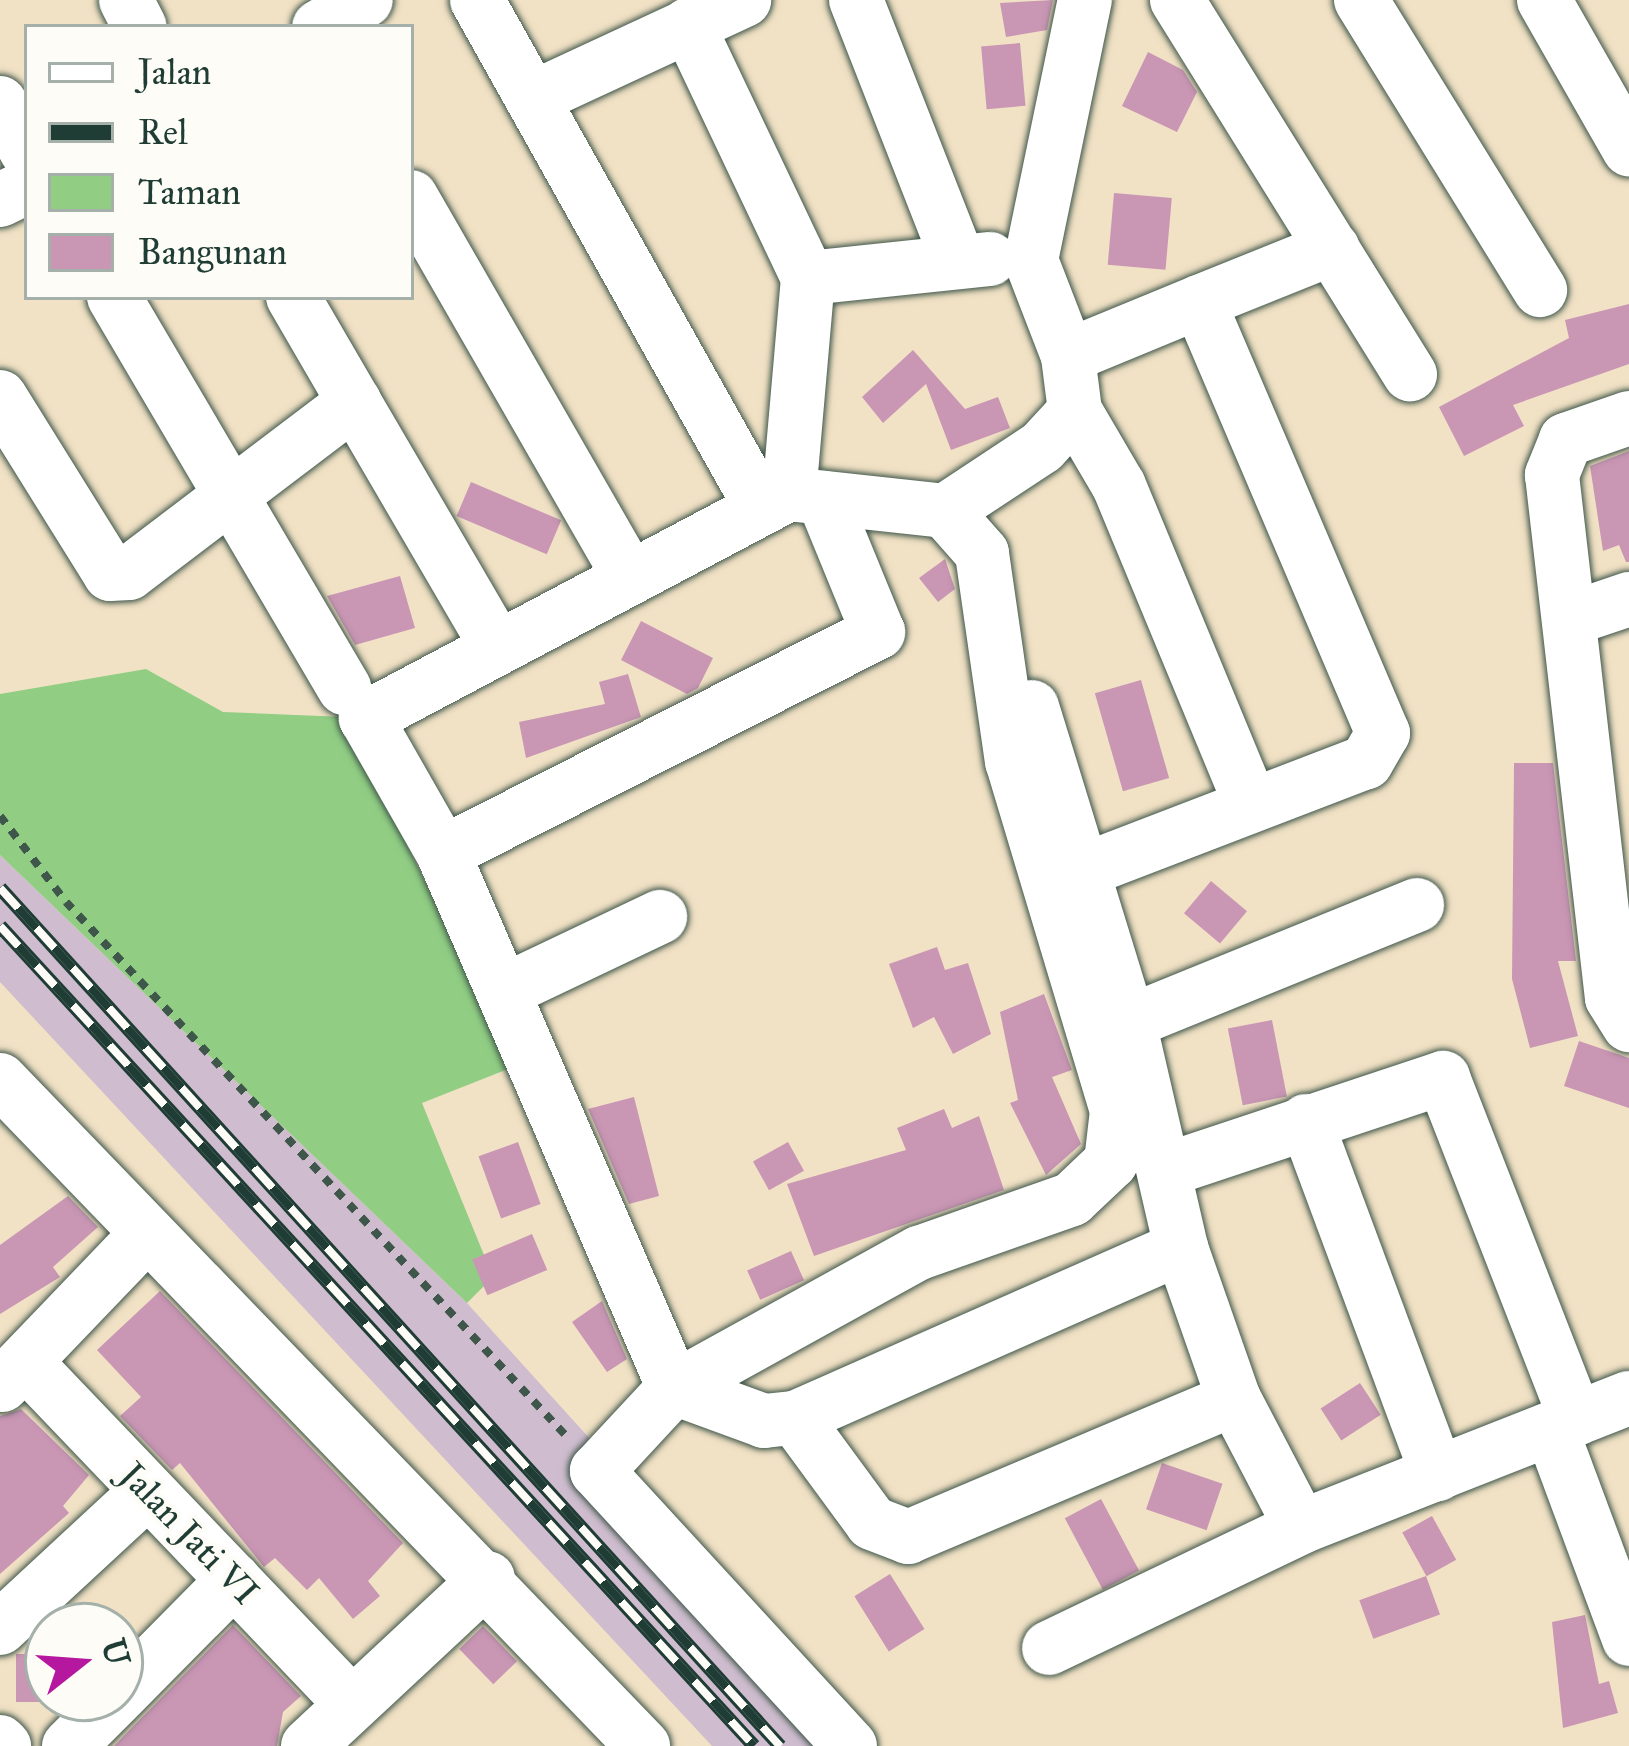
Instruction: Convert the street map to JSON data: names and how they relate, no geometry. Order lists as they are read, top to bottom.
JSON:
{
  "streets": {
    "street": ["Jalan Jati VI"]
  },
  "legend": [
    "Jalan",
    "Rel",
    "Taman",
    "Bangunan"
  ],
  "north": "right"
}
